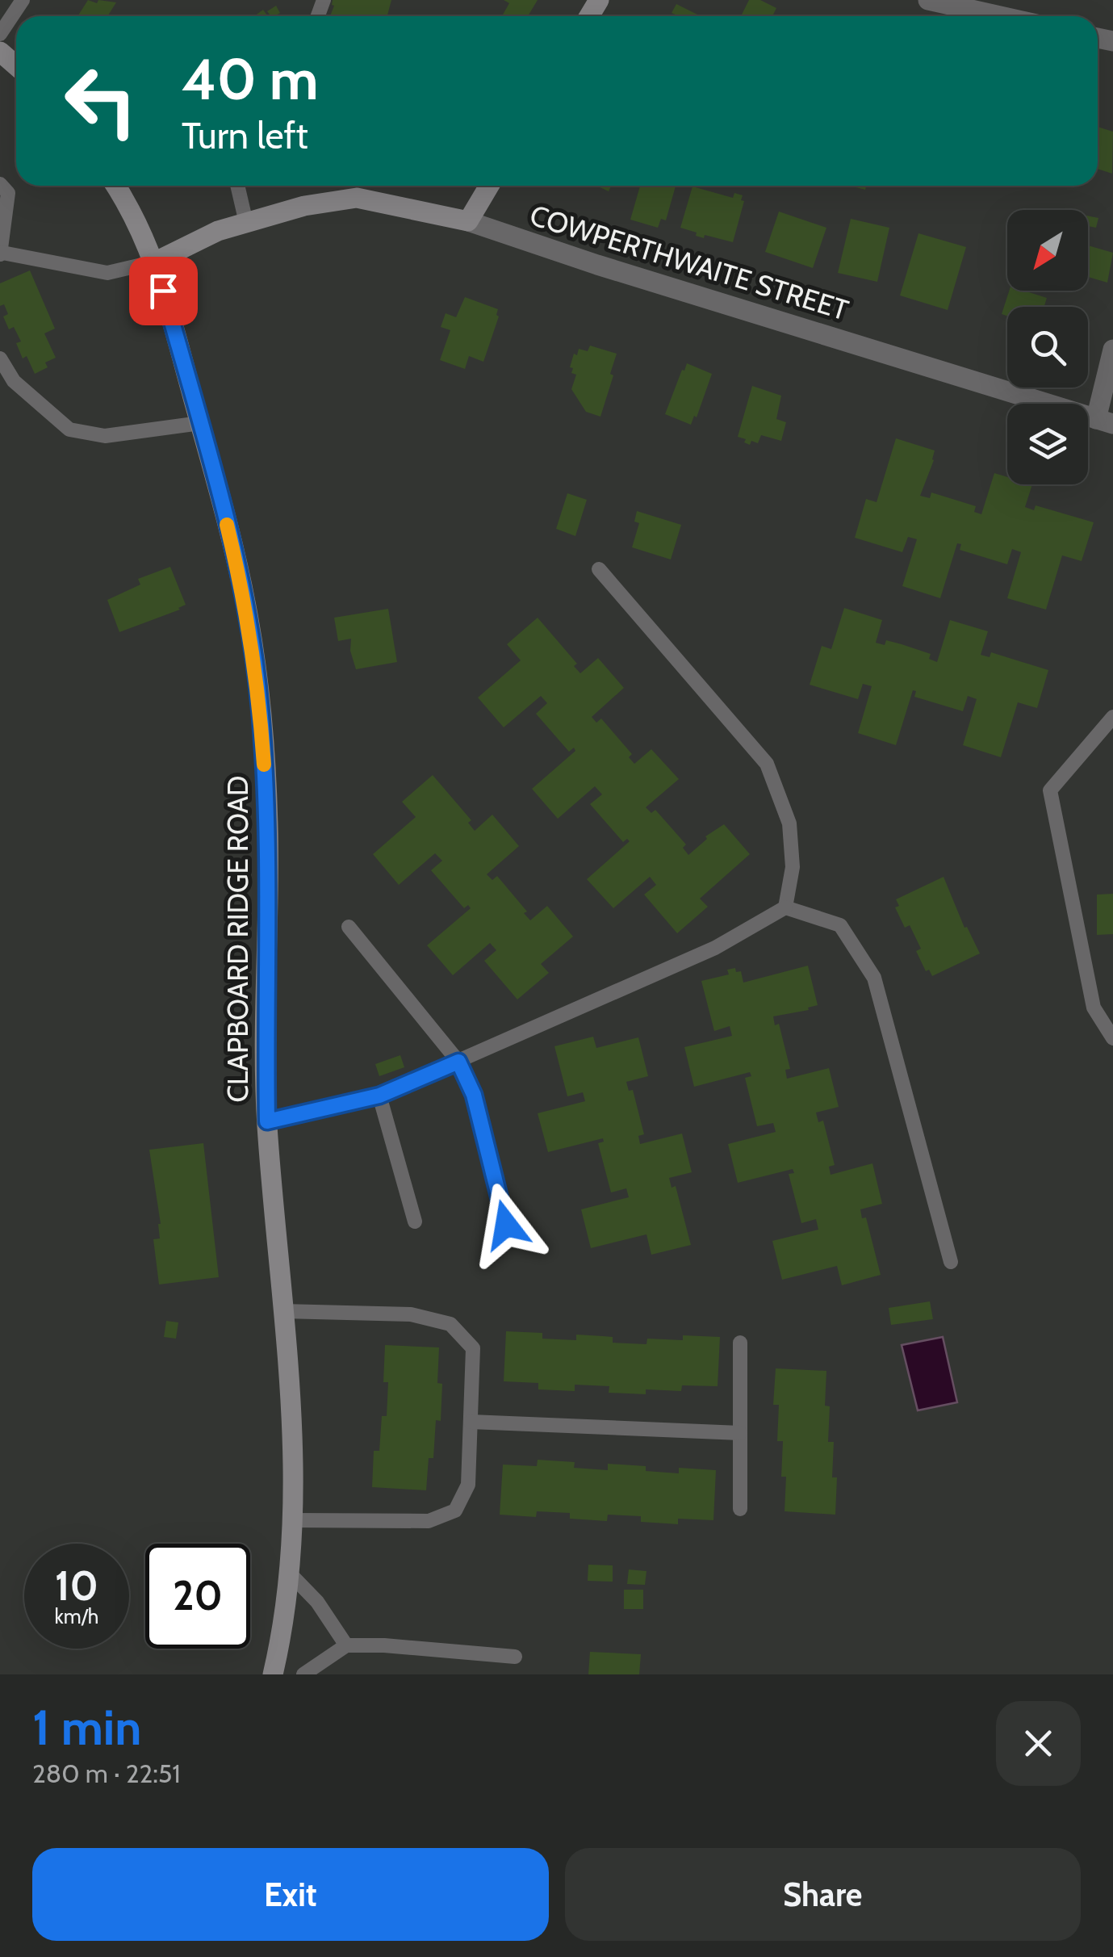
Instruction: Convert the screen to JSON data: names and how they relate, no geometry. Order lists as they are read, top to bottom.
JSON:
{
  "streets": {
    "main road": ["COWPERTHWAITE STREET", "CLAPBOARD RIDGE ROAD"]
  },
  "crossings": [
    ["COWPERTHWAITE STREET", "CLAPBOARD RIDGE ROAD"]
  ],
  "north": "bottom left",
  "page": {
    "turn": ["40 m", "Turn left"],
    "speed": "10 km/h",
    "limit": "20",
    "heading": ["1 min", "280 m · 22:51"],
    "buttons": ["Exit", "Share"]
  }
}
